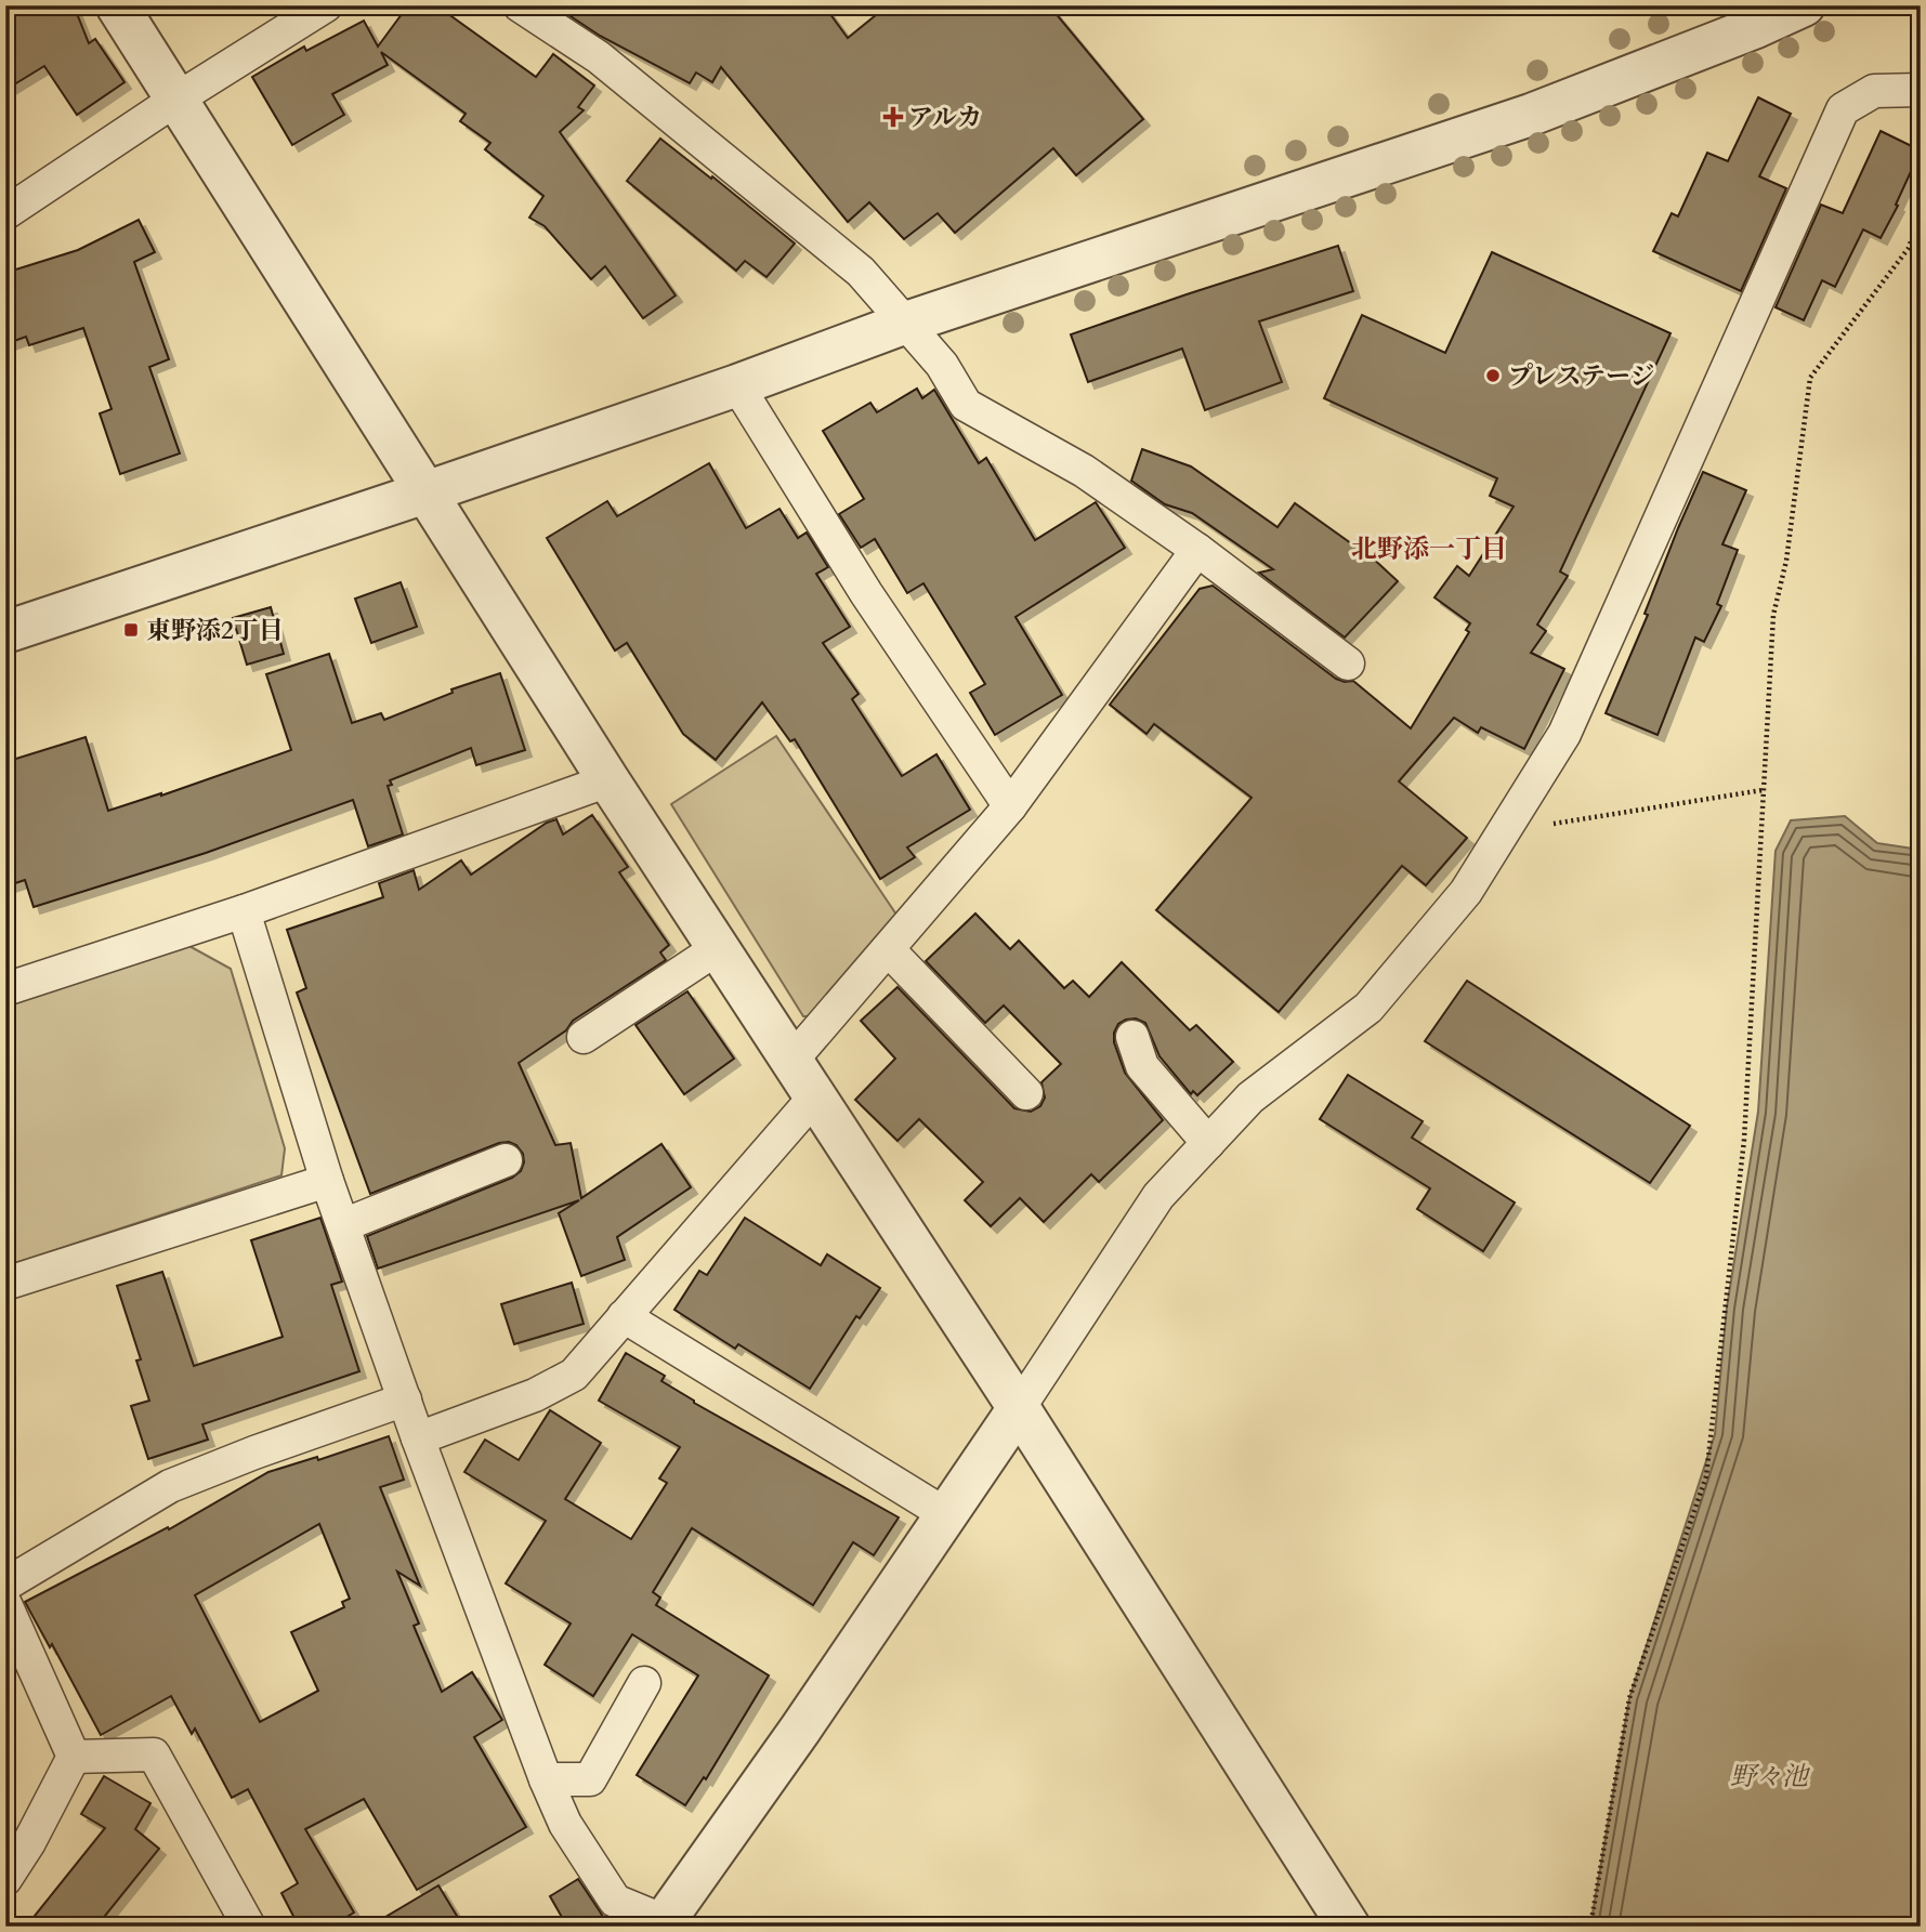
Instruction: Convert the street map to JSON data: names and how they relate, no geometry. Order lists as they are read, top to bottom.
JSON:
{
  "districts": ["北野添一丁目"],
  "water": ["野々池"],
  "places": {
    "health": ["アルカ"],
    "other": ["プレステージ"],
    "transit": ["東野添2丁目"]
  }
}
